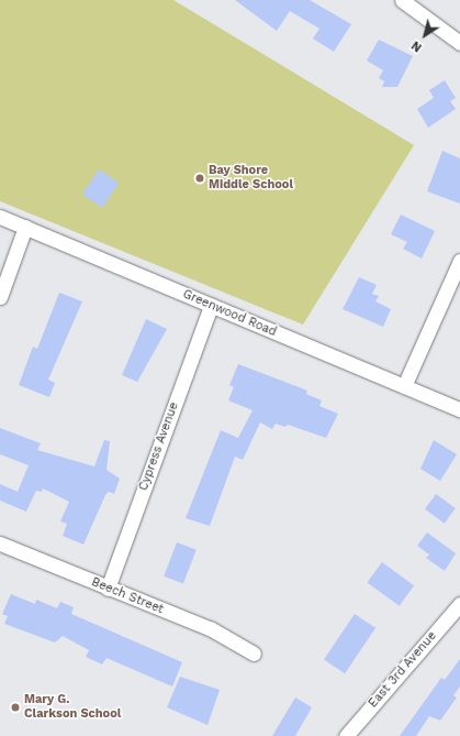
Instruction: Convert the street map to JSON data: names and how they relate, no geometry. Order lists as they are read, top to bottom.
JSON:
{
  "streets": {
    "street": [
      "Greenwood Road",
      "Cypress Avenue",
      "Beech Street",
      "East 3rd Avenue"
    ]
  },
  "crossings": [
    ["Greenwood Road", "Cypress Avenue"],
    ["Cypress Avenue", "Beech Street"]
  ],
  "places": ["Bay Shore Middle School", "Mary G. Clarkson School"],
  "north": "bottom left"
}
